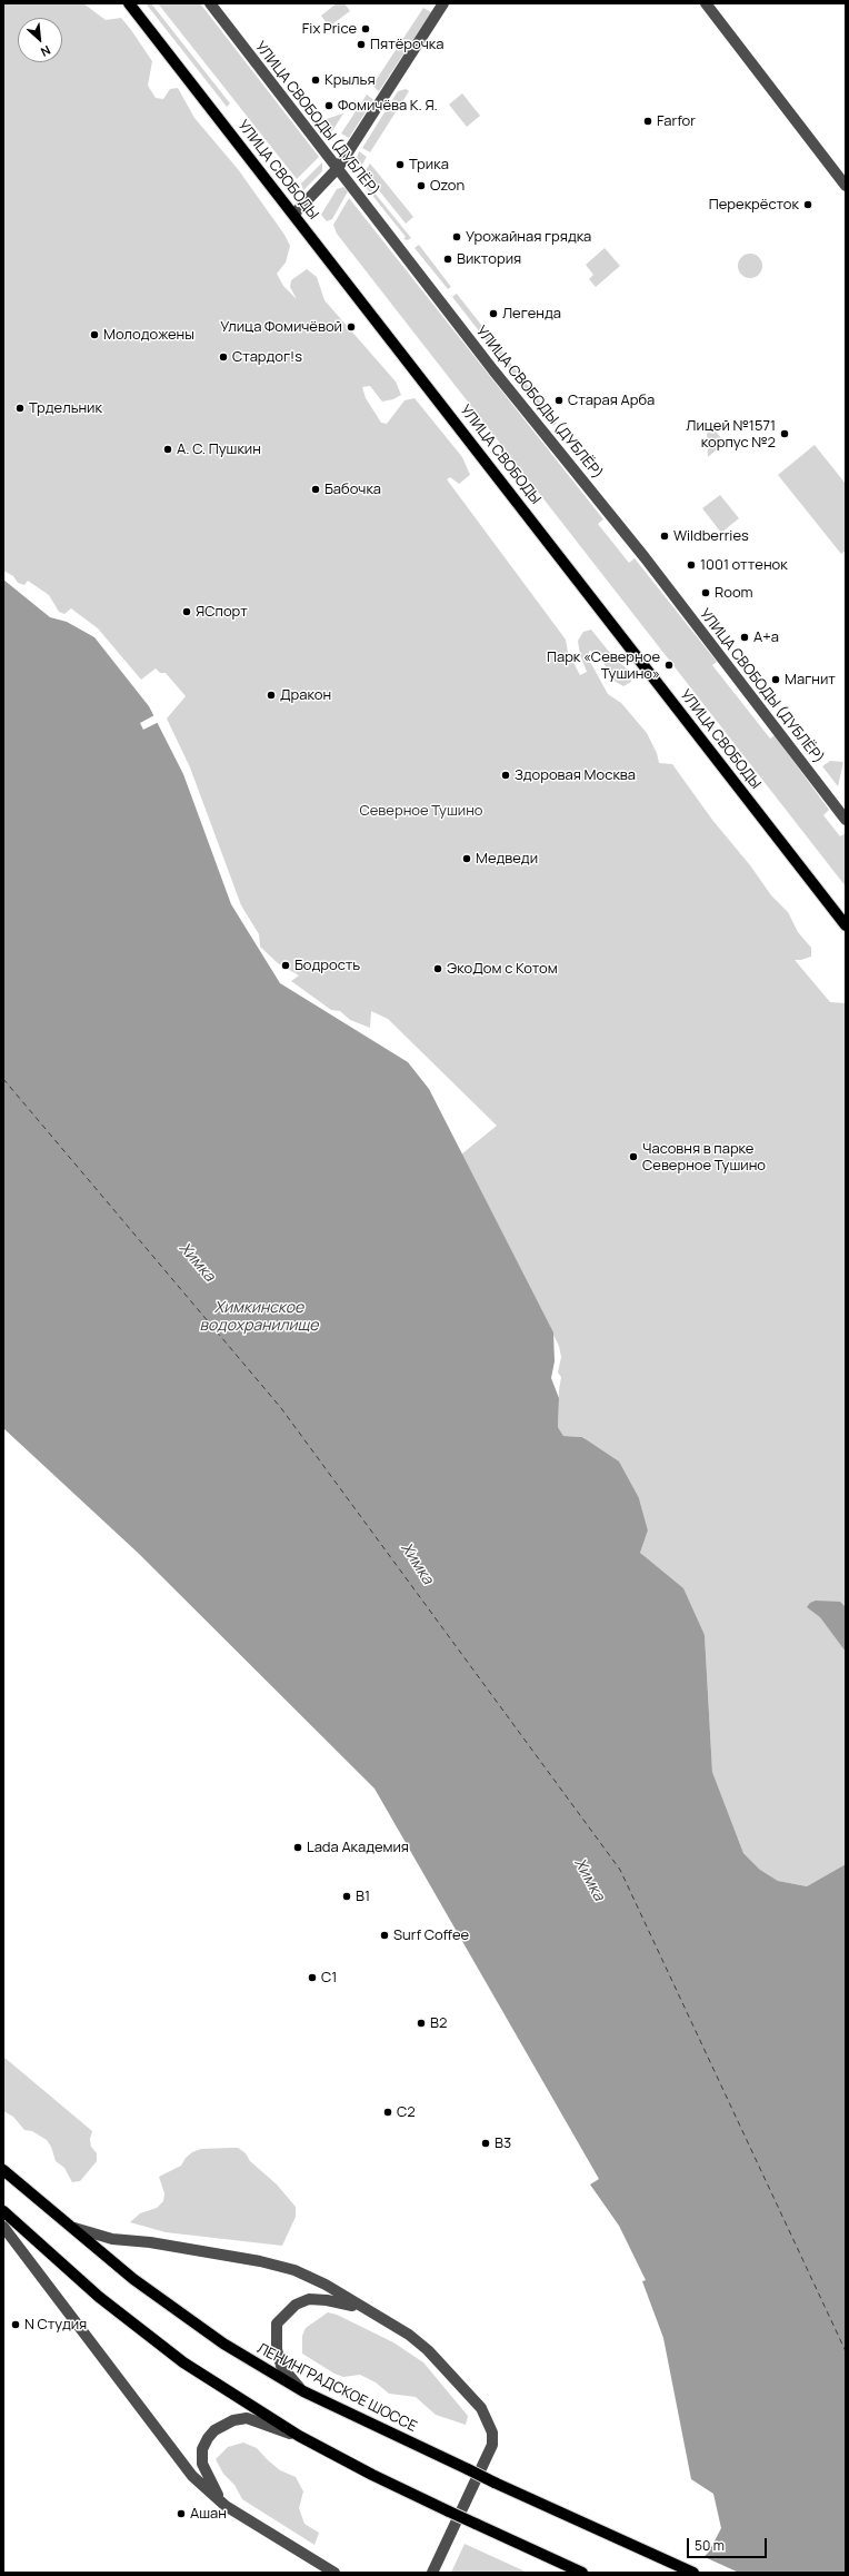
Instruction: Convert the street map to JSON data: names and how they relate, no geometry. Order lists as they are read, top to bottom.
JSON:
{
  "streets": {
    "main road": ["УЛИЦА СВОБОДЫ", "ЛЕНИНГРАДСКОЕ ШОССЕ"],
    "street": ["УЛИЦА СВОБОДЫ (ДУБЛЁР)"]
  },
  "water": ["Химка", "Химкинское водохранилище"],
  "parks": ["Северное Тушино"],
  "places": [
    "Fix Price",
    "Пятёрочка",
    "Крылья",
    "Фомичёва К. Я.",
    "Farfor",
    "Трика",
    "Ozon",
    "Перекрёсток",
    "Урожайная грядка",
    "Виктория",
    "Легенда",
    "Улица Фомичёвой",
    "Молодожены",
    "Стардог!s",
    "Старая Арба",
    "Трдельник",
    "Лицей №1571 корпус №2",
    "А. С. Пушкин",
    "Бабочка",
    "Wildberries",
    "1001 оттенок",
    "Room",
    "ЯСпорт",
    "А+а",
    "Парк «Северное Тушино»",
    "Магнит",
    "Дракон",
    "Здоровая Москва",
    "Медведи",
    "Бодрость",
    "ЭкоДом с Котом",
    "Часовня в парке Северное Тушино",
    "Lada Академия",
    "B1",
    "Surf Coffee",
    "C1",
    "B2",
    "C2",
    "B3",
    "N Студия",
    "Ашан"
  ],
  "scale_bar": "50 m",
  "north": "bottom right"
}
